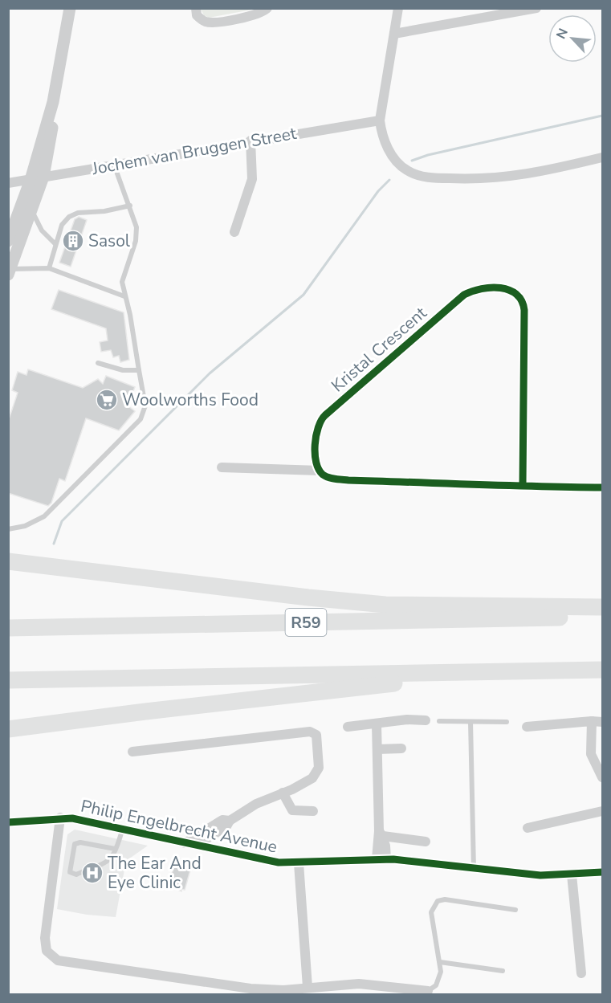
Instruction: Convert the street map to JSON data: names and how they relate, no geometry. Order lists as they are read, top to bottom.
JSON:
{
  "streets": {
    "highway": ["R59"],
    "street": ["Jochem van Bruggen Street", "Kristal Crescent", "Philip Engelbrecht Avenue"]
  },
  "places": {
    "building": ["Sasol"],
    "supermarket": ["Woolworths Food"],
    "hospital": ["The Ear And Eye Clinic"]
  },
  "north": "top left"
}
